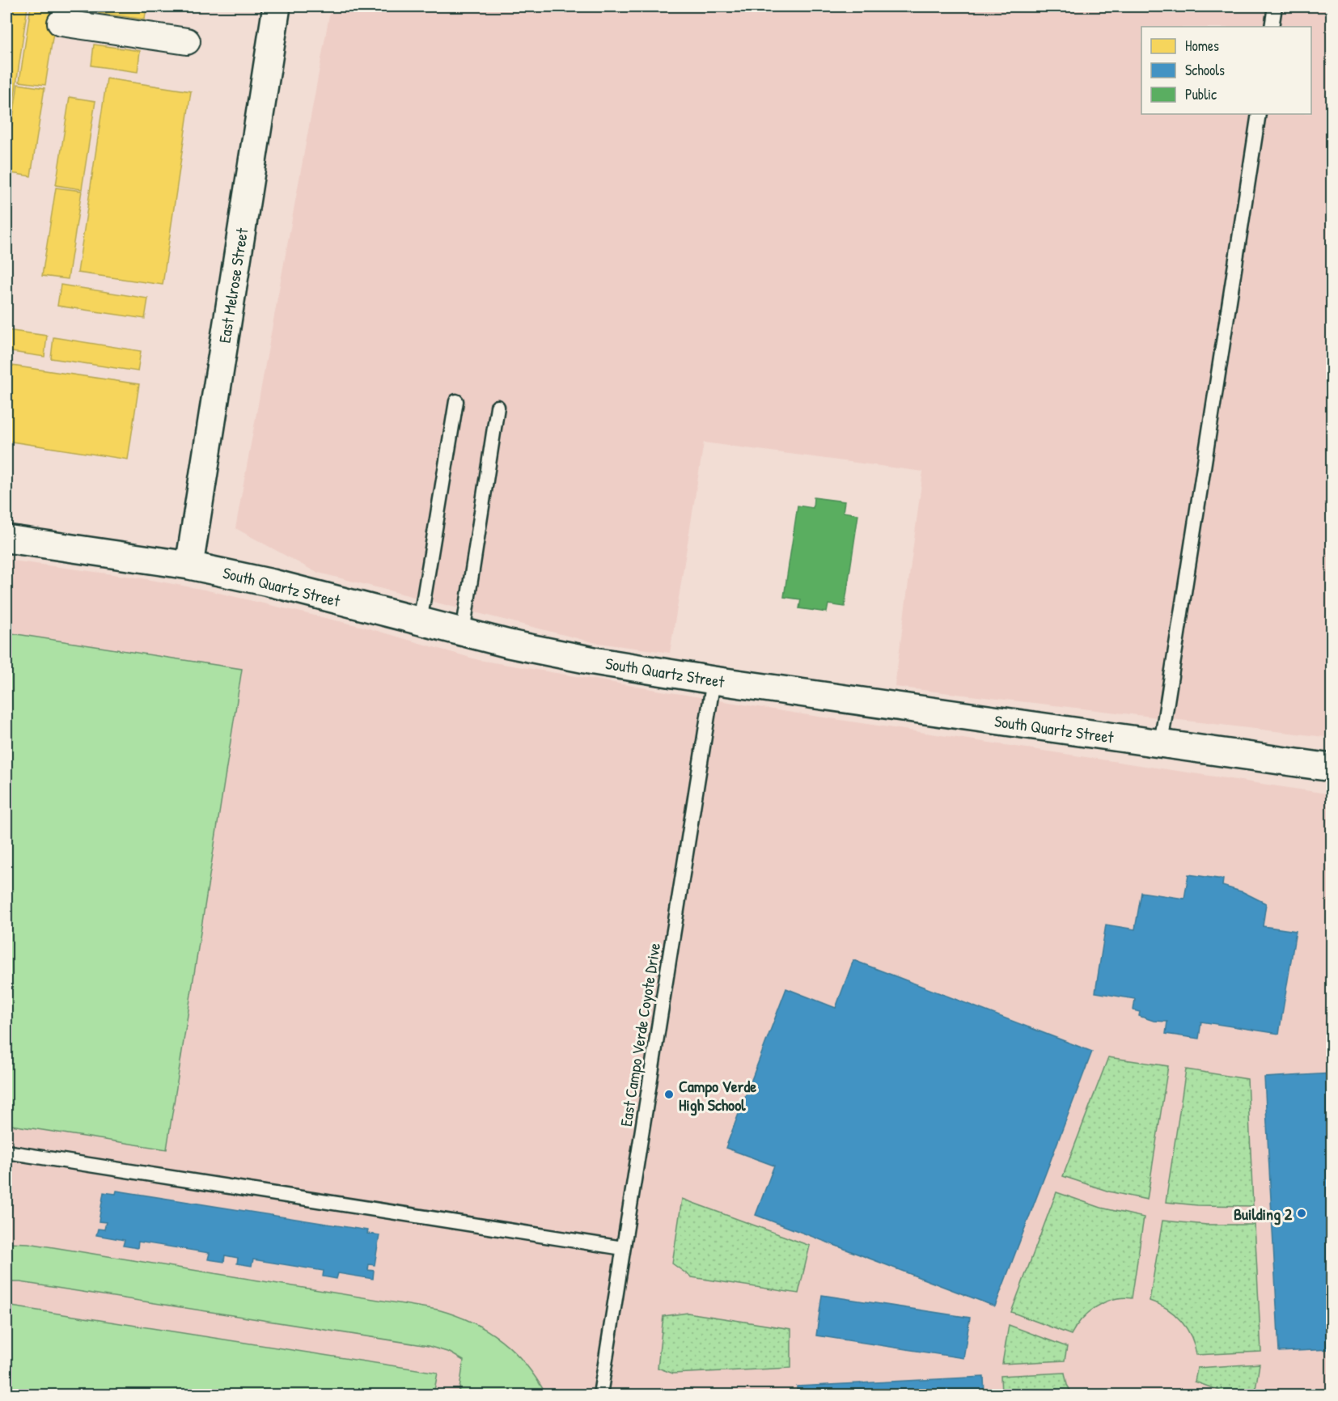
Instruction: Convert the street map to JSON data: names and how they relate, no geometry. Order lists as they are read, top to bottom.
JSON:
{
  "streets": {
    "street": ["East Melrose Street", "South Quartz Street"],
    "lane": ["East Campo Verde Coyote Drive"]
  },
  "crossings": [
    ["East Melrose Street", "South Quartz Street"],
    ["South Quartz Street", "East Campo Verde Coyote Drive"]
  ],
  "places": ["Campo Verde High School", "Building 2"],
  "legend": ["Homes", "Schools", "Public"]
}
